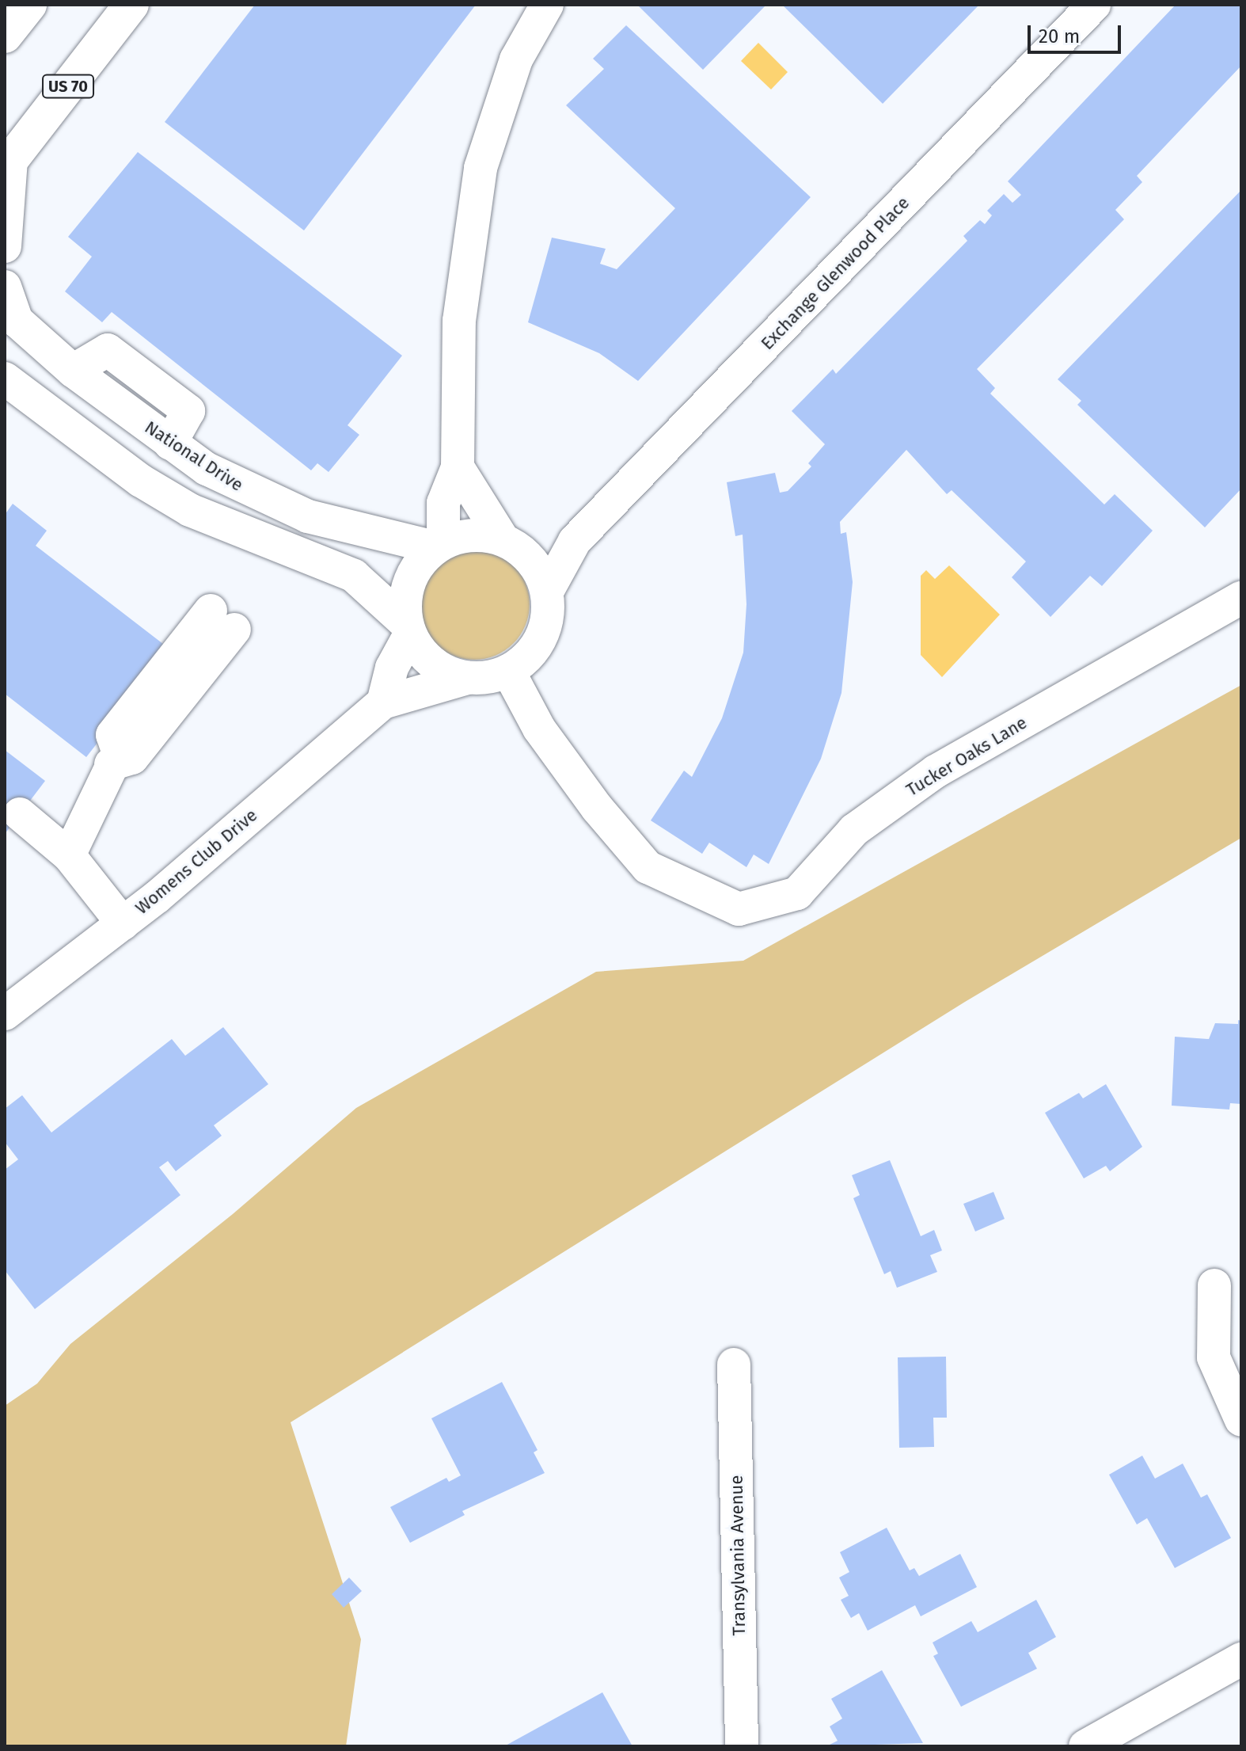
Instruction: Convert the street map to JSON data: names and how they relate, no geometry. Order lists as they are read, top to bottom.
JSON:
{
  "streets": {
    "main road": ["US 70"],
    "street": [
      "Exchange Glenwood Place",
      "National Drive",
      "Tucker Oaks Lane",
      "Womens Club Drive",
      "Transylvania Avenue"
    ]
  },
  "crossings": [
    ["Exchange Glenwood Place", "National Drive"],
    ["Exchange Glenwood Place", "Tucker Oaks Lane"],
    ["Exchange Glenwood Place", "Womens Club Drive"],
    ["National Drive", "Tucker Oaks Lane"],
    ["National Drive", "Womens Club Drive"],
    ["Tucker Oaks Lane", "Womens Club Drive"]
  ],
  "scale_bar": "20 m"
}
